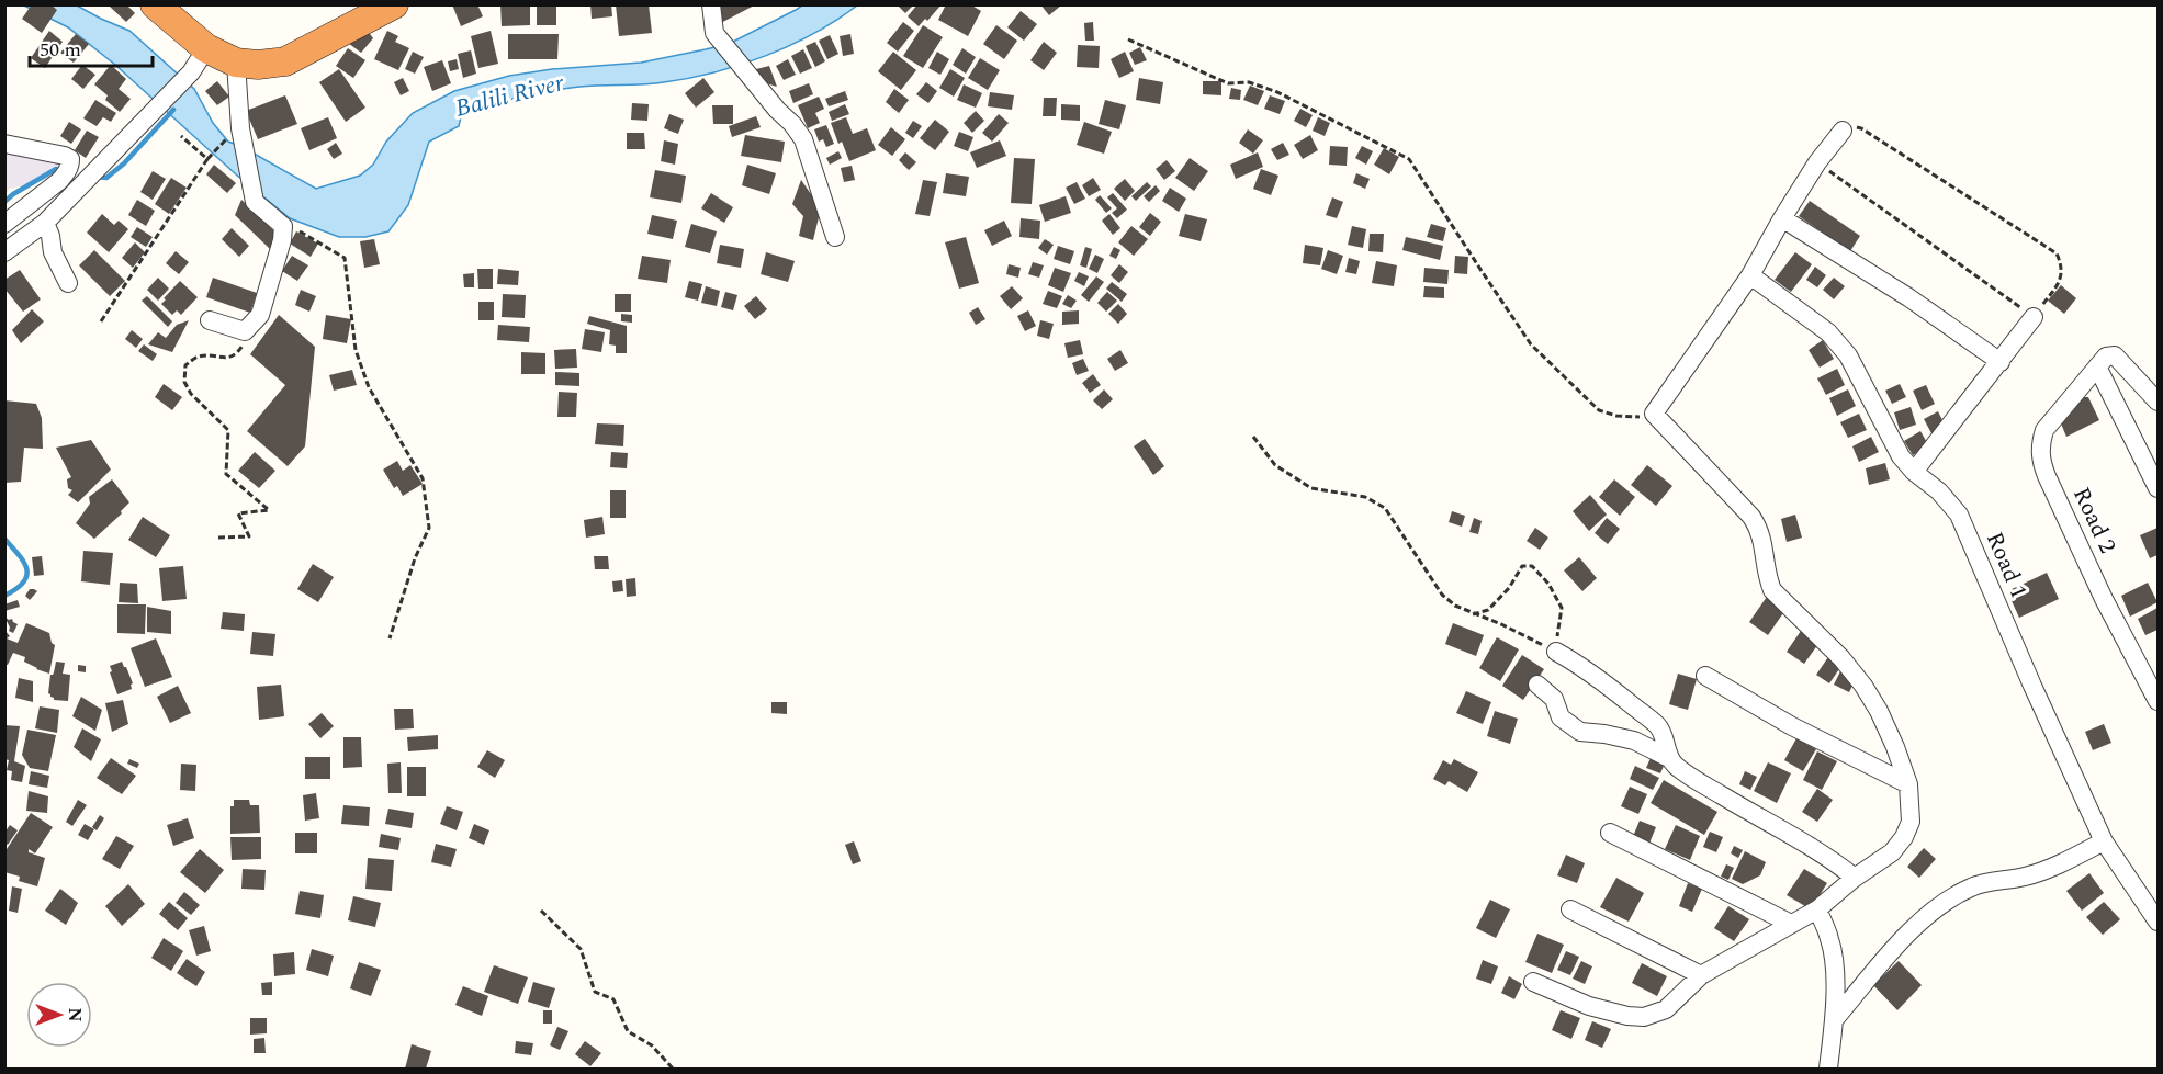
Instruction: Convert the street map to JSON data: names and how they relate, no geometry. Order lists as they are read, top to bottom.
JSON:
{
  "streets": {
    "street": ["Road 2", "Road 1"]
  },
  "water": ["Balili River"],
  "scale_bar": "50 m",
  "north": "right"
}
